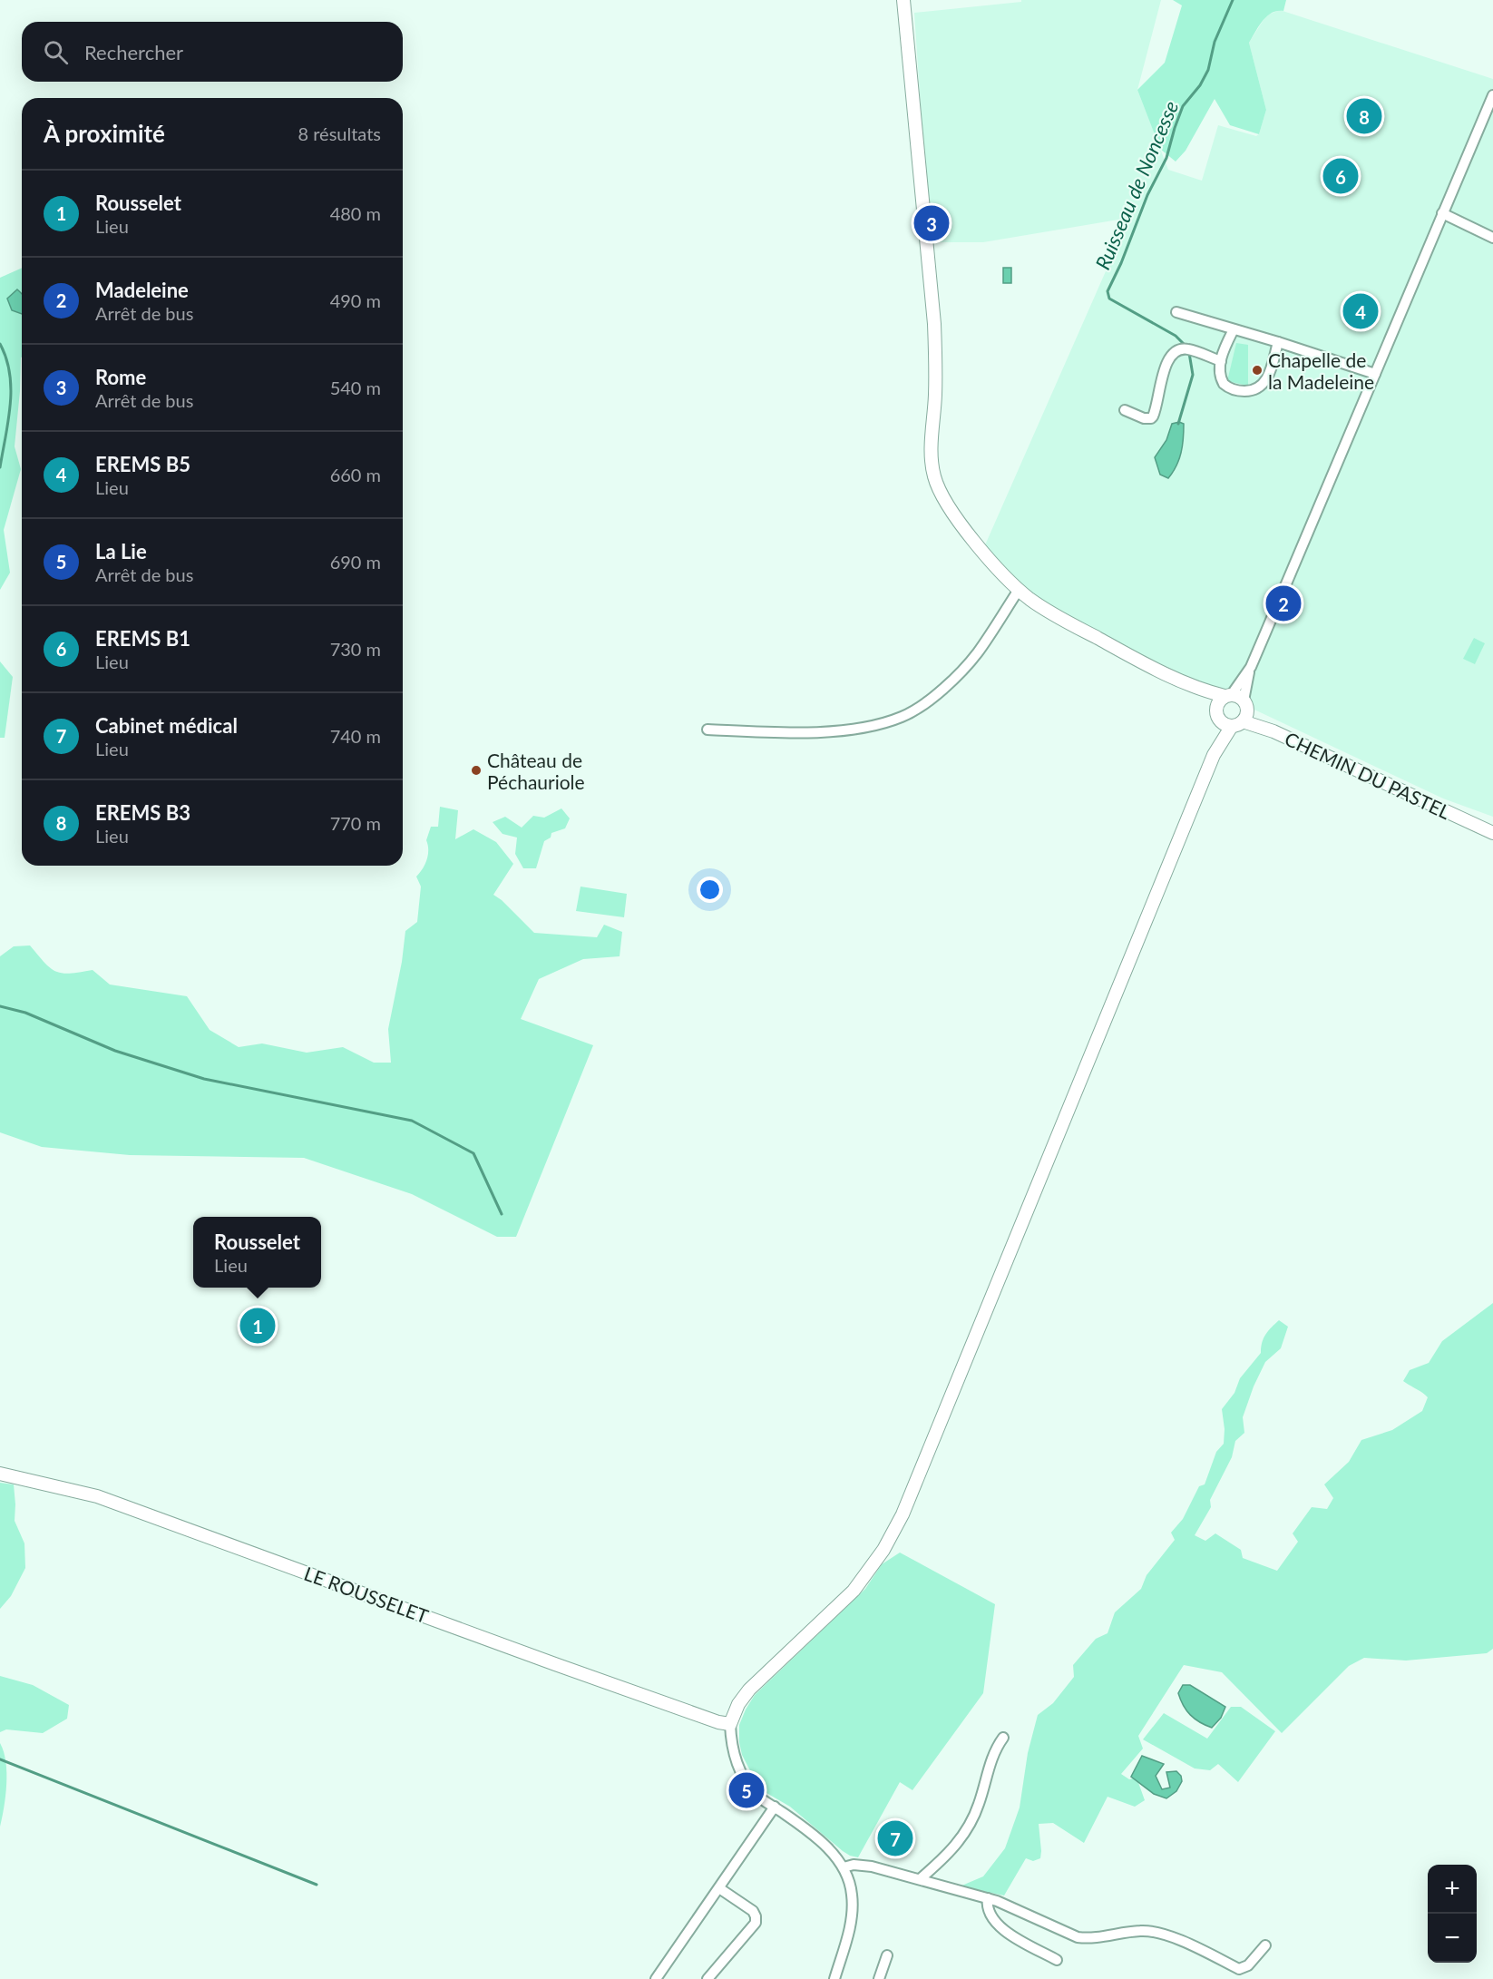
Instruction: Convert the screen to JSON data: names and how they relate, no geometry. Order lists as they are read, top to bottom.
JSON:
{
  "streets": {
    "street": ["CHEMIN DU PASTEL", "LE ROUSSELET"]
  },
  "water": ["Ruisseau de Noncesse"],
  "places": ["Chapelle de la Madeleine", "Château de Péchauriole"],
  "page": {
    "search": "Rechercher",
    "pins": [
      "8",
      "6",
      "3",
      "4",
      "2",
      "1",
      "5",
      "7"
    ],
    "heading": ["À proximité", "8 résultats"],
    "list": [
      {
        "mark": "1",
        "name": "Rousselet",
        "note": "Lieu",
        "value": "480 m"
      },
      {
        "mark": "2",
        "name": "Madeleine",
        "note": "Arrêt de bus",
        "value": "490 m"
      },
      {
        "mark": "3",
        "name": "Rome",
        "note": "Arrêt de bus",
        "value": "540 m"
      },
      {
        "mark": "4",
        "name": "EREMS B5",
        "note": "Lieu",
        "value": "660 m"
      },
      {
        "mark": "5",
        "name": "La Lie",
        "note": "Arrêt de bus",
        "value": "690 m"
      },
      {
        "mark": "6",
        "name": "EREMS B1",
        "note": "Lieu",
        "value": "730 m"
      },
      {
        "mark": "7",
        "name": "Cabinet médical",
        "note": "Lieu",
        "value": "740 m"
      },
      {
        "mark": "8",
        "name": "EREMS B3",
        "note": "Lieu",
        "value": "770 m"
      }
    ],
    "popup": ["Rousselet", "Lieu"],
    "map_buttons": ["+", "−"]
  }
}
